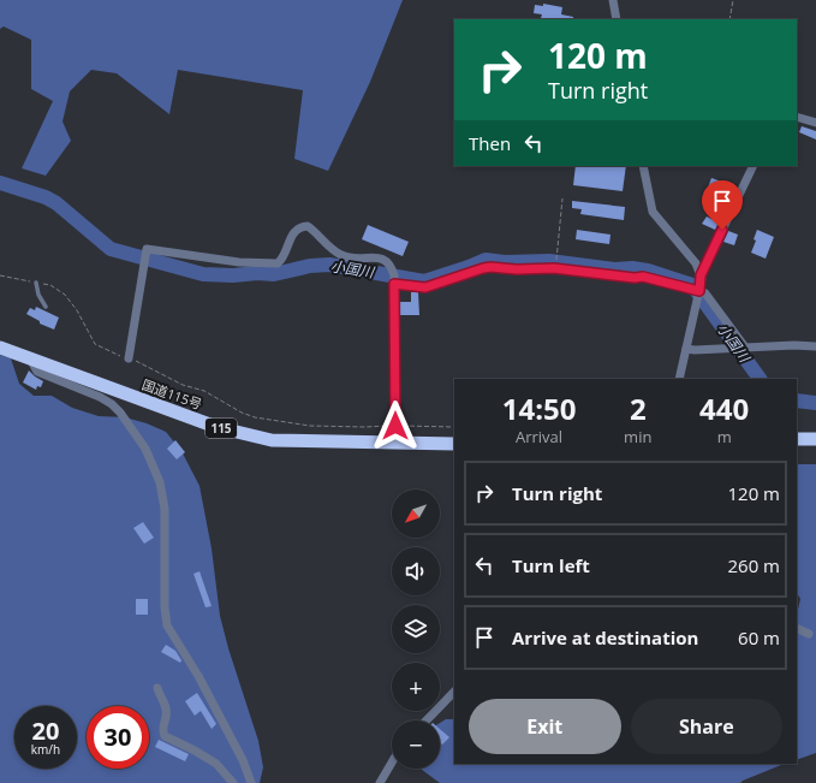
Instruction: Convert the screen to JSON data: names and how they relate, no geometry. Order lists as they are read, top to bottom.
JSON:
{
  "streets": {
    "highway": ["国道115号", "115"]
  },
  "water": ["小国川"],
  "north": "bottom left",
  "page": {
    "turn": ["120 m", "Turn right"],
    "then": "Then",
    "eta": [
      "14:50",
      "Arrival",
      "2",
      "min",
      "440",
      "m"
    ],
    "list": [
      {
        "name": "Turn right",
        "value": "120 m"
      },
      {
        "name": "Turn left",
        "value": "260 m"
      },
      {
        "name": "Arrive at destination",
        "value": "60 m"
      }
    ],
    "map_buttons": ["+", "−"],
    "buttons": ["Exit", "Share"],
    "speed": "20 km/h",
    "limit": "30"
  }
}
